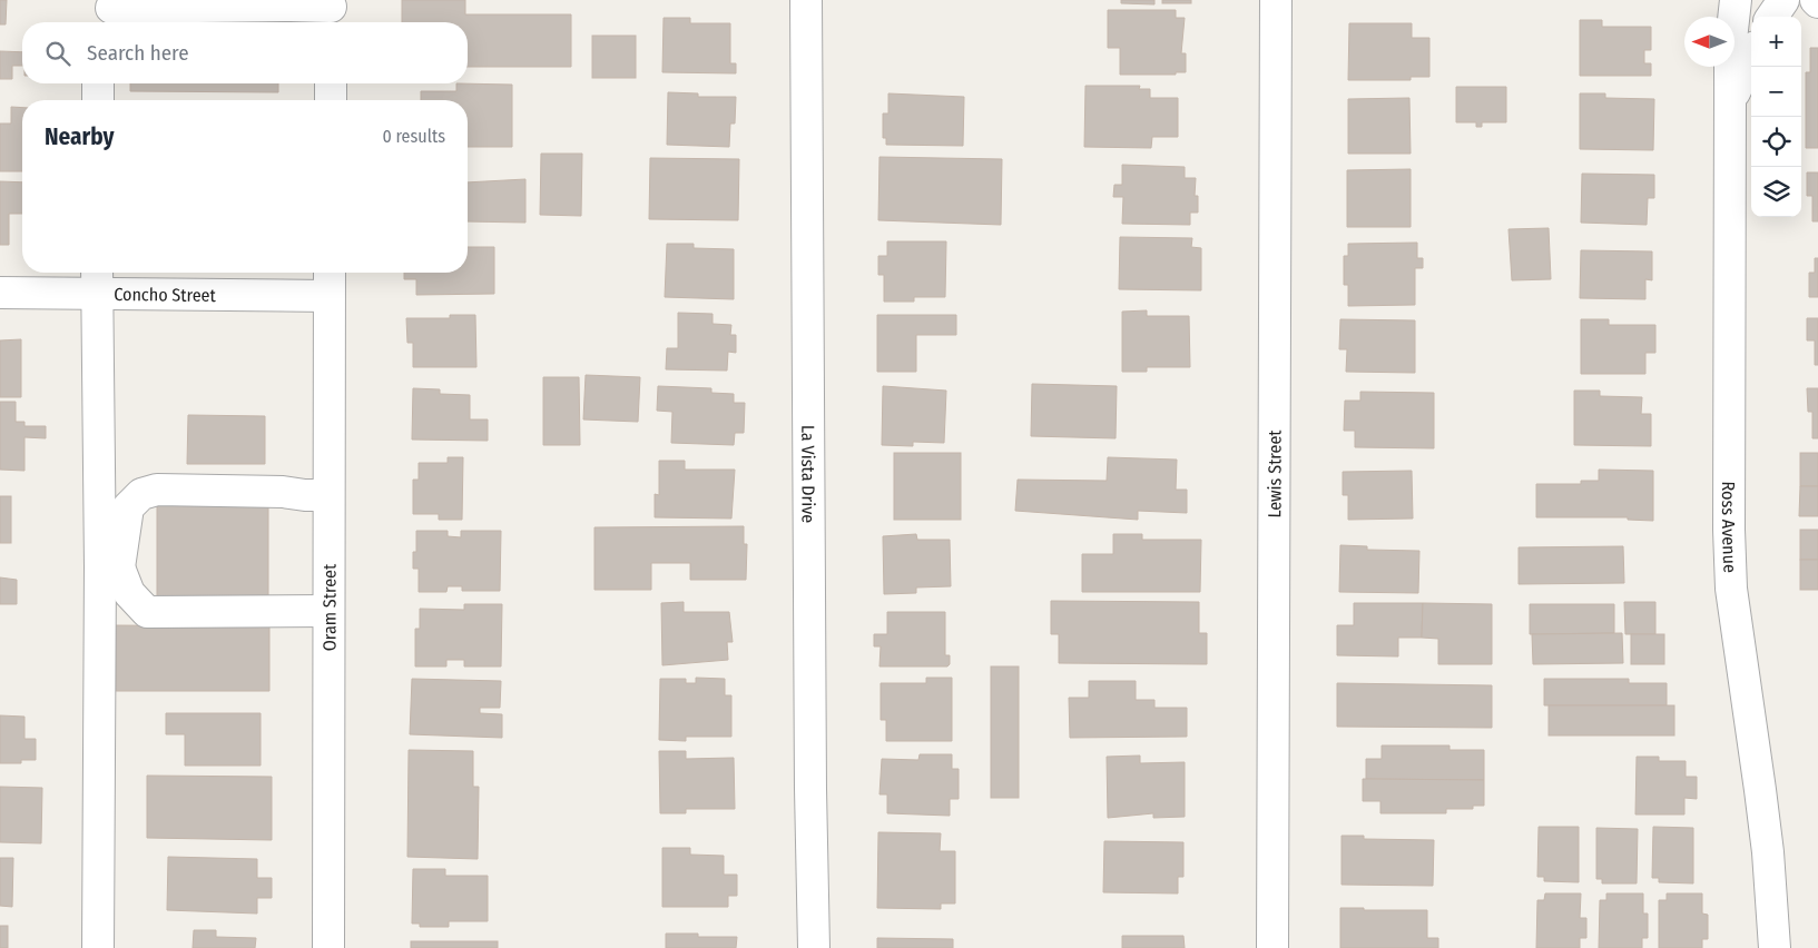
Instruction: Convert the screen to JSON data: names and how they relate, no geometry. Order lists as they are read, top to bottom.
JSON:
{
  "streets": {
    "street": [
      "Concho Street",
      "La Vista Drive",
      "Lewis Street",
      "Ross Avenue",
      "Oram Street"
    ]
  },
  "crossings": [
    ["Concho Street", "Oram Street"]
  ],
  "north": "left",
  "page": {
    "map_buttons": ["+", "−"],
    "search": "Search here",
    "heading": ["Nearby", "0 results"]
  }
}
